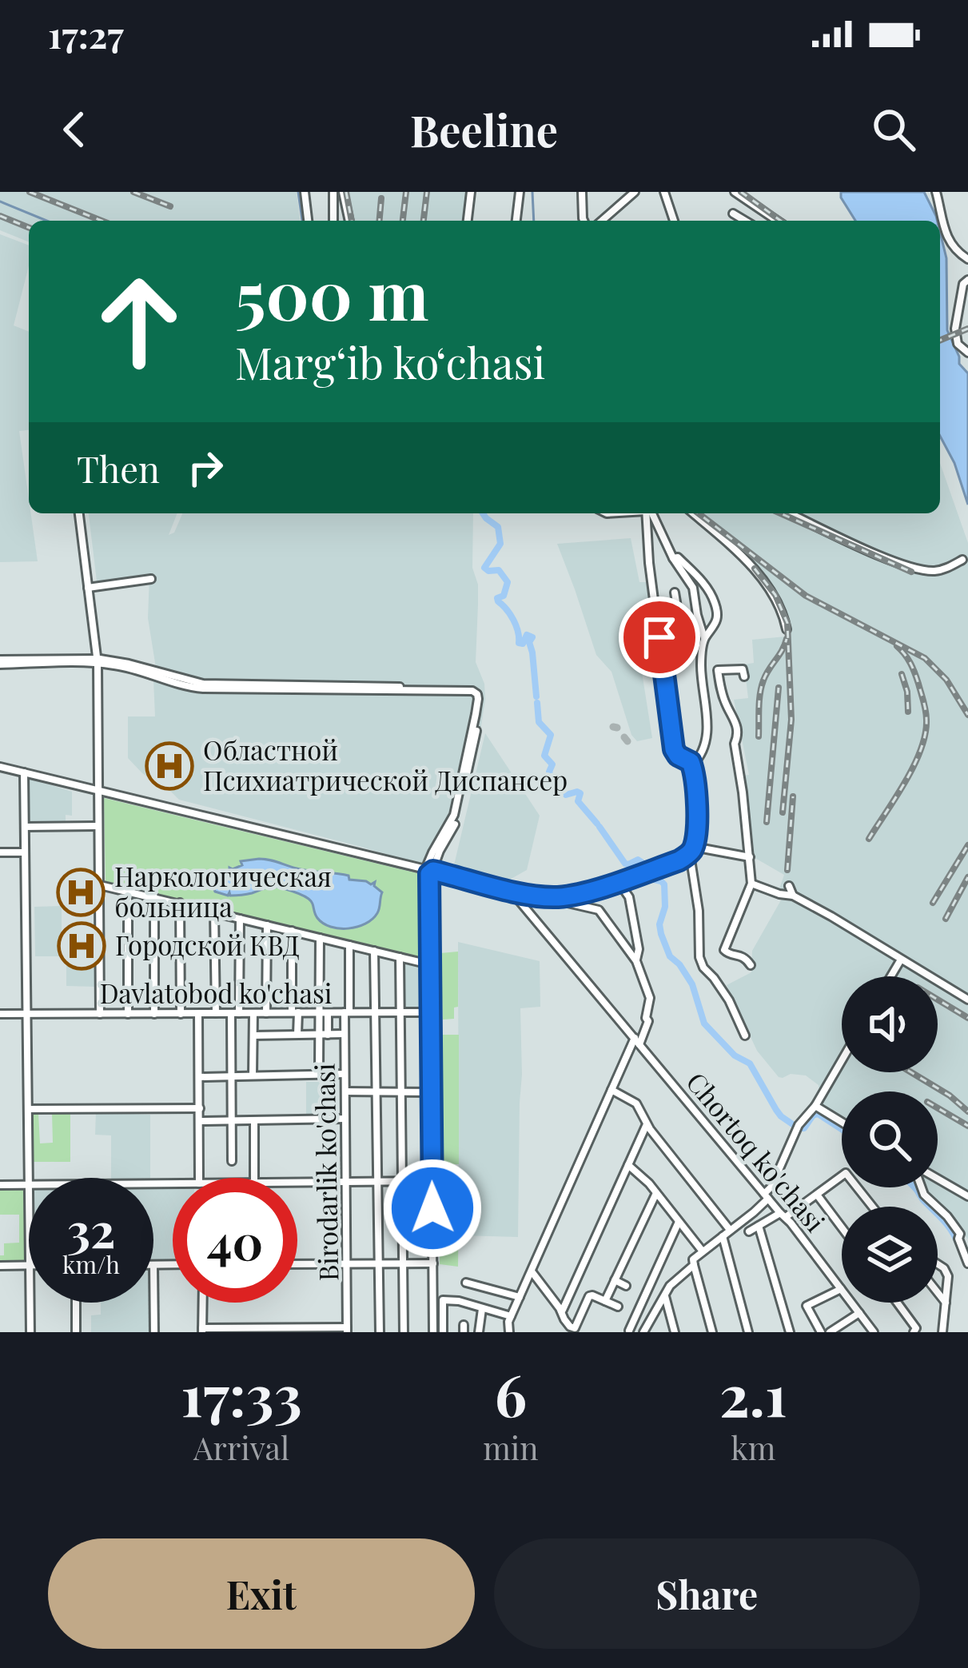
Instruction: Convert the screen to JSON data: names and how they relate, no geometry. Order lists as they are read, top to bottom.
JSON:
{
  "streets": {
    "street": ["Davlatobod ko'chasi", "Chortoq ko'chasi", "Birodarlik ko'chasi"]
  },
  "crossings": [
    ["Davlatobod ko'chasi", "Birodarlik ko'chasi"]
  ],
  "places": {
    "hospital": ["Областной Психиатрической Диспансер", "Наркологическая больница", "Городской КВД"]
  },
  "page": {
    "status": "17:27",
    "header": "Beeline",
    "turn": ["500 m", "Marg‘ib ko‘chasi"],
    "then": "Then",
    "speed": "32 km/h",
    "limit": "40",
    "eta": [
      "17:33",
      "Arrival",
      "6",
      "min",
      "2.1",
      "km"
    ],
    "buttons": ["Exit", "Share"]
  }
}
